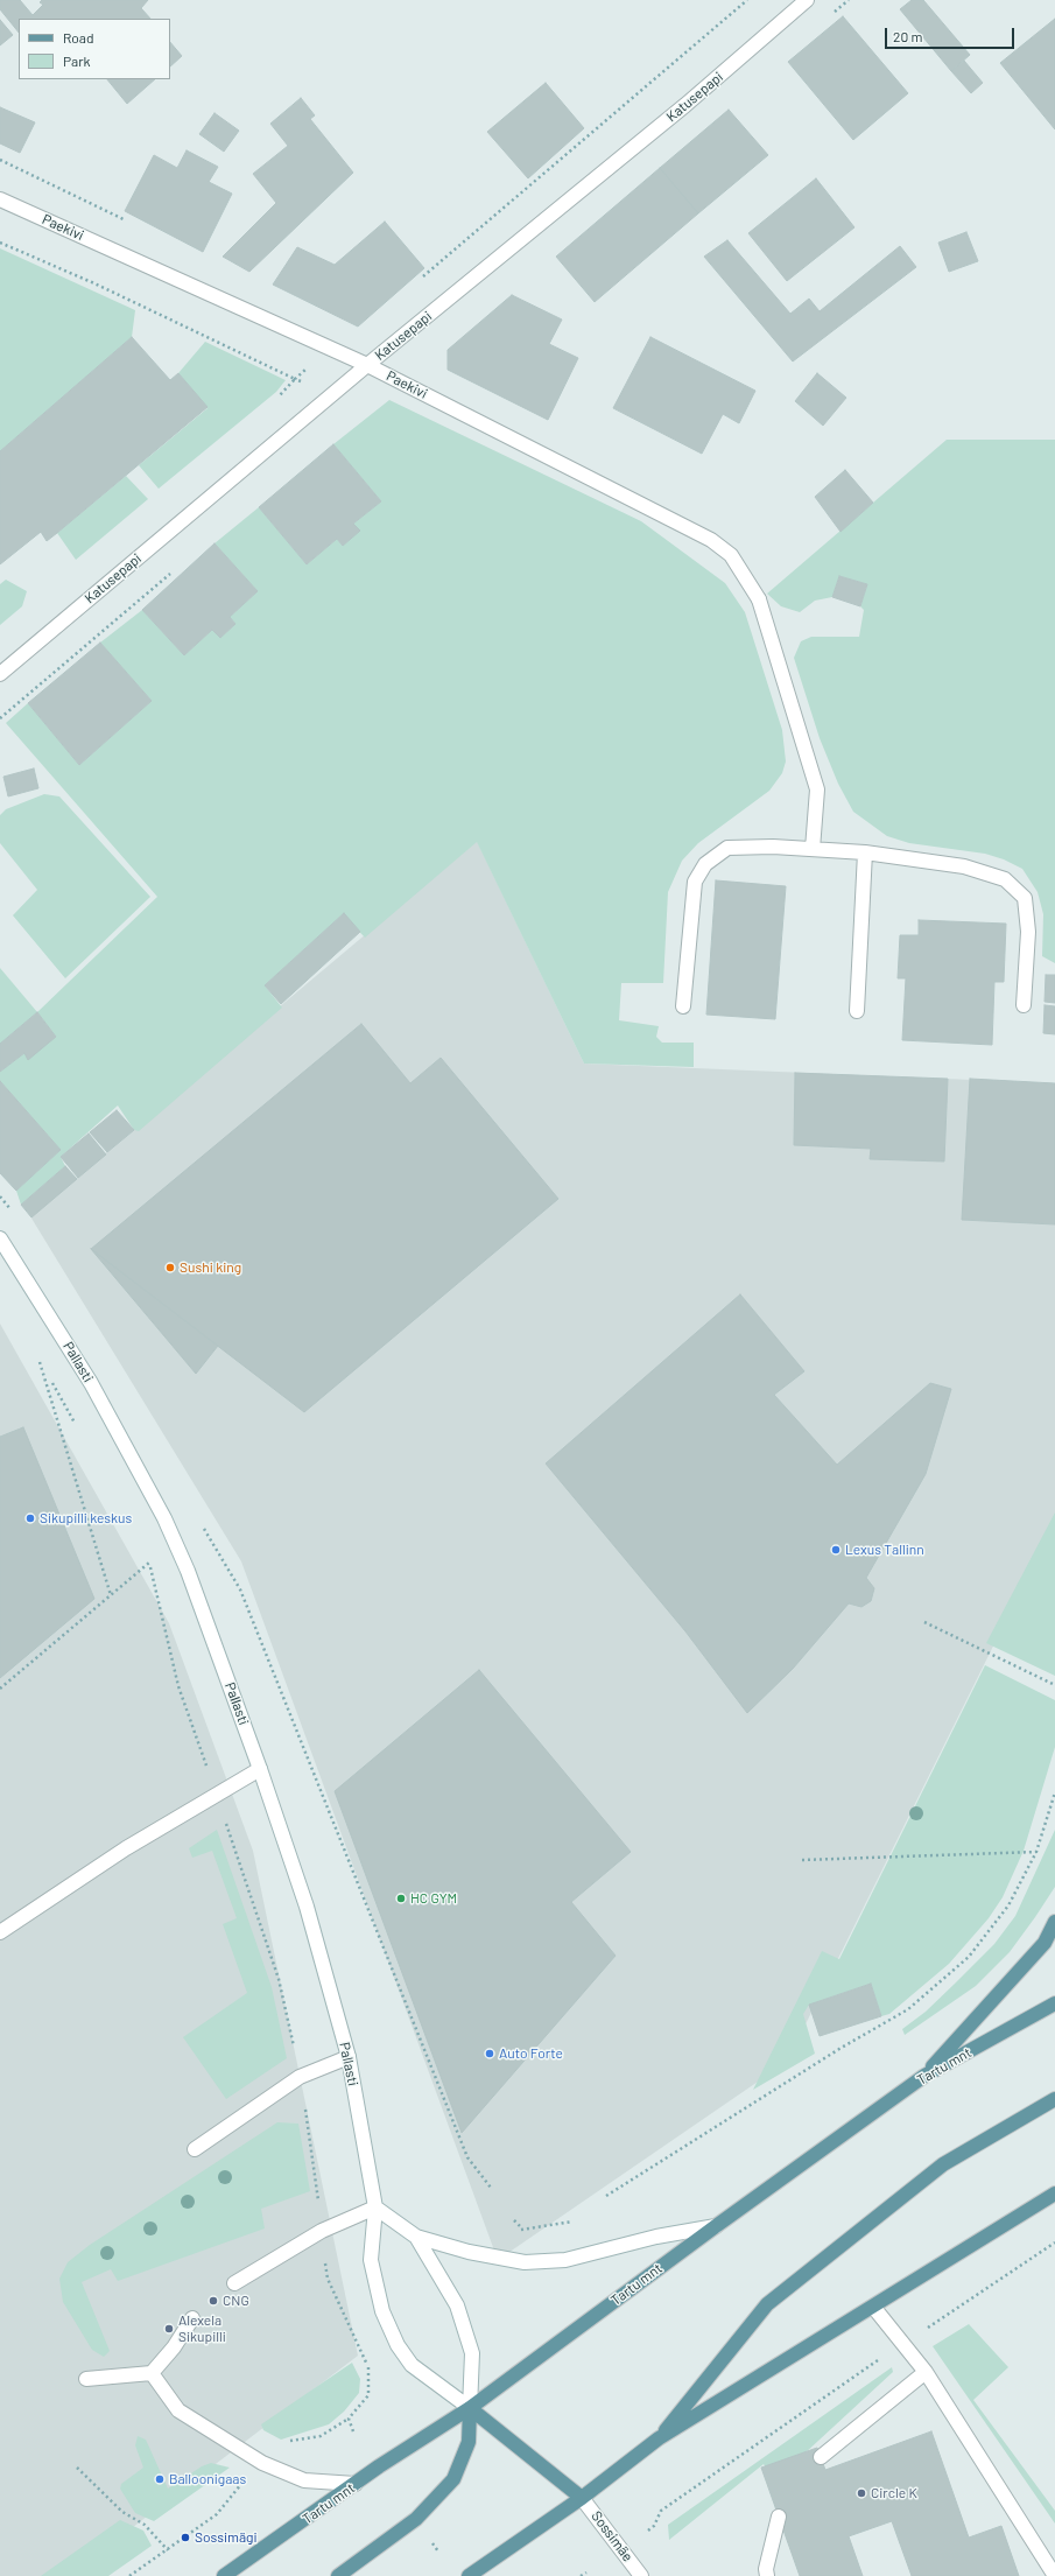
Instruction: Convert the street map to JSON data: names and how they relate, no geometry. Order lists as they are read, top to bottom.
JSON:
{
  "streets": {
    "main road": ["Tartu mnt"],
    "street": [
      "Katusepapi",
      "Paekivi",
      "Pallasti",
      "Sossimäe"
    ]
  },
  "crossings": [
    ["Katusepapi", "Paekivi"],
    ["Pallasti", "Tartu mnt"]
  ],
  "places": [
    "Sushi king",
    "Sikupilli keskus",
    "Lexus Tallinn",
    "HC GYM",
    "Auto Forte",
    "CNG",
    "Alexela Sikupilli",
    "Balloonigaas",
    "Circle K",
    "Sossimägi"
  ],
  "legend": ["Road", "Park"],
  "scale_bar": "20 m"
}
